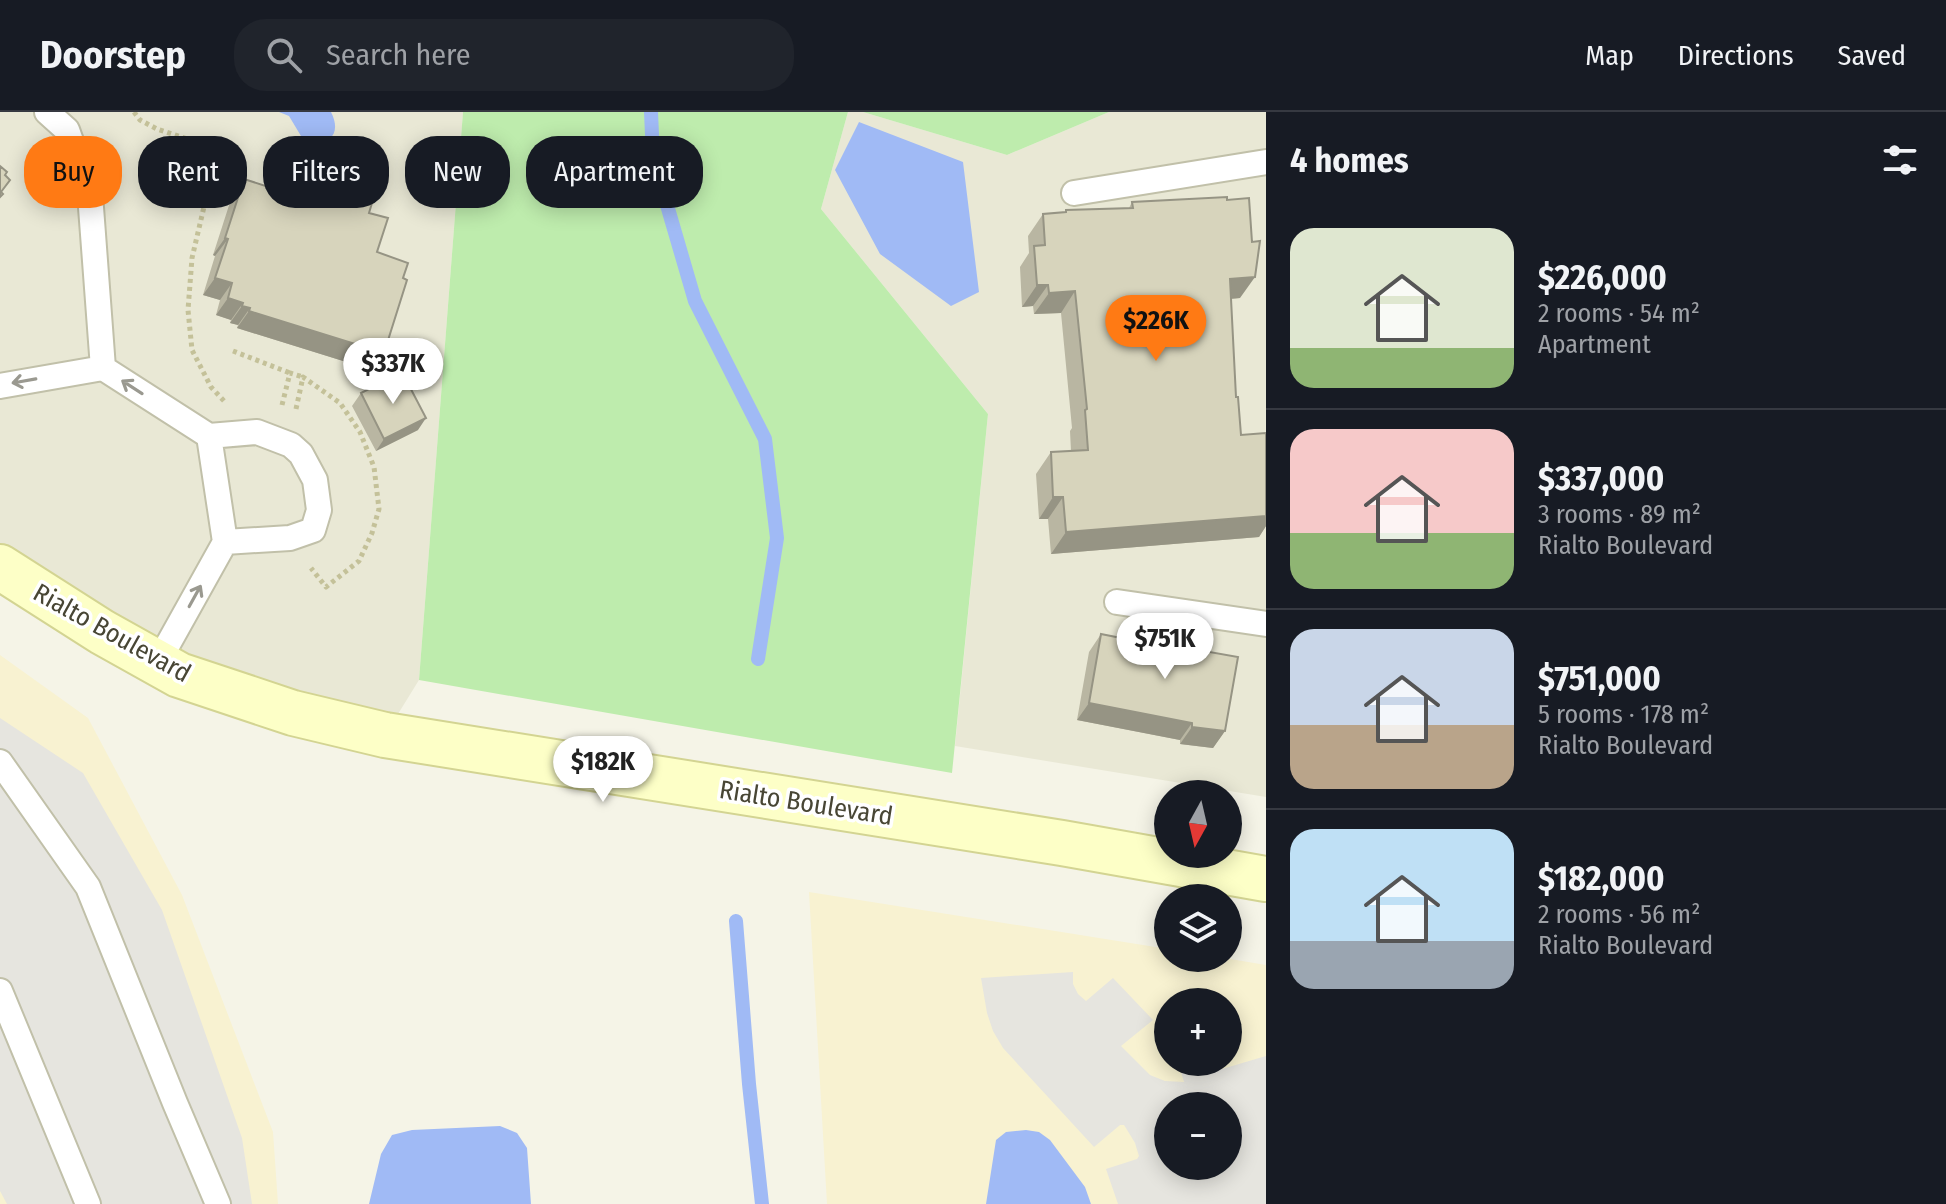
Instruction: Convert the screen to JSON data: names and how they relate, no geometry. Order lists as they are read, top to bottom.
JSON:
{
  "streets": {
    "street": ["Rialto Boulevard"]
  },
  "north": "bottom",
  "page": {
    "header": "Doorstep",
    "search": "Search here",
    "nav": ["Map", "Directions", "Saved"],
    "heading": "4 homes",
    "chip": [
      "Buy",
      "Rent",
      "Filters",
      "New",
      "Apartment"
    ],
    "list": [
      {
        "name": "$226,000",
        "note": "2 rooms · 54 m² · Apartment"
      },
      {
        "name": "$337,000",
        "note": "3 rooms · 89 m² · Rialto Boulevard"
      },
      {
        "name": "$751,000",
        "note": "5 rooms · 178 m² · Rialto Boulevard"
      },
      {
        "name": "$182,000",
        "note": "2 rooms · 56 m² · Rialto Boulevard"
      }
    ],
    "price": [
      "$226K",
      "$337K",
      "$751K",
      "$182K"
    ],
    "map_buttons": ["+", "−"]
  }
}
